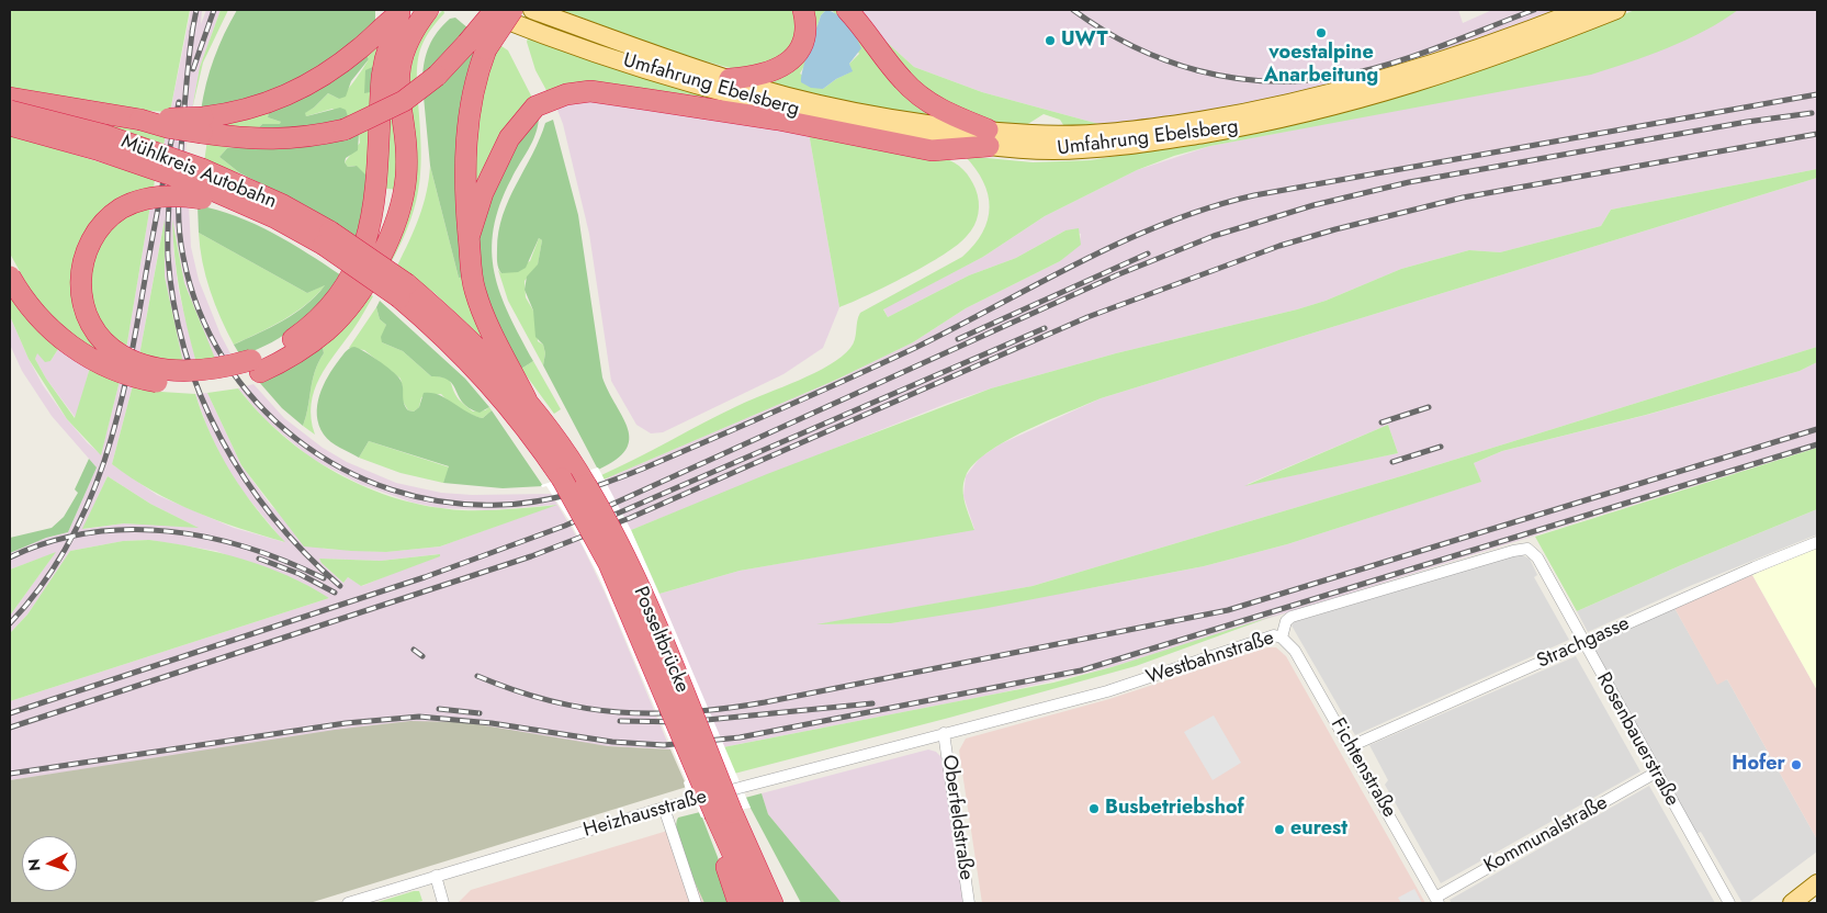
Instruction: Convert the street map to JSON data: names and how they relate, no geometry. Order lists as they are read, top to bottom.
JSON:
{
  "streets": {
    "highway": ["Mühlkreis Autobahn", "Posseltbrücke"],
    "main road": ["Umfahrung Ebelsberg"],
    "street": [
      "Strachgasse",
      "Westbahnstraße",
      "Rosenbauerstraße",
      "Fichtenstraße",
      "Heizhausstraße",
      "Oberfeldstraße",
      "Kommunalstraße"
    ]
  },
  "crossings": [
    ["Mühlkreis Autobahn", "Posseltbrücke"],
    ["Strachgasse", "Rosenbauerstraße"],
    ["Strachgasse", "Fichtenstraße"],
    ["Westbahnstraße", "Rosenbauerstraße"],
    ["Westbahnstraße", "Fichtenstraße"],
    ["Westbahnstraße", "Heizhausstraße"],
    ["Westbahnstraße", "Oberfeldstraße"],
    ["Rosenbauerstraße", "Kommunalstraße"],
    ["Fichtenstraße", "Kommunalstraße"],
    ["Heizhausstraße", "Oberfeldstraße"]
  ],
  "places": [
    "voestalpine Anarbeitung",
    "UWT",
    "Hofer",
    "Busbetriebshof",
    "eurest"
  ],
  "north": "left"
}
